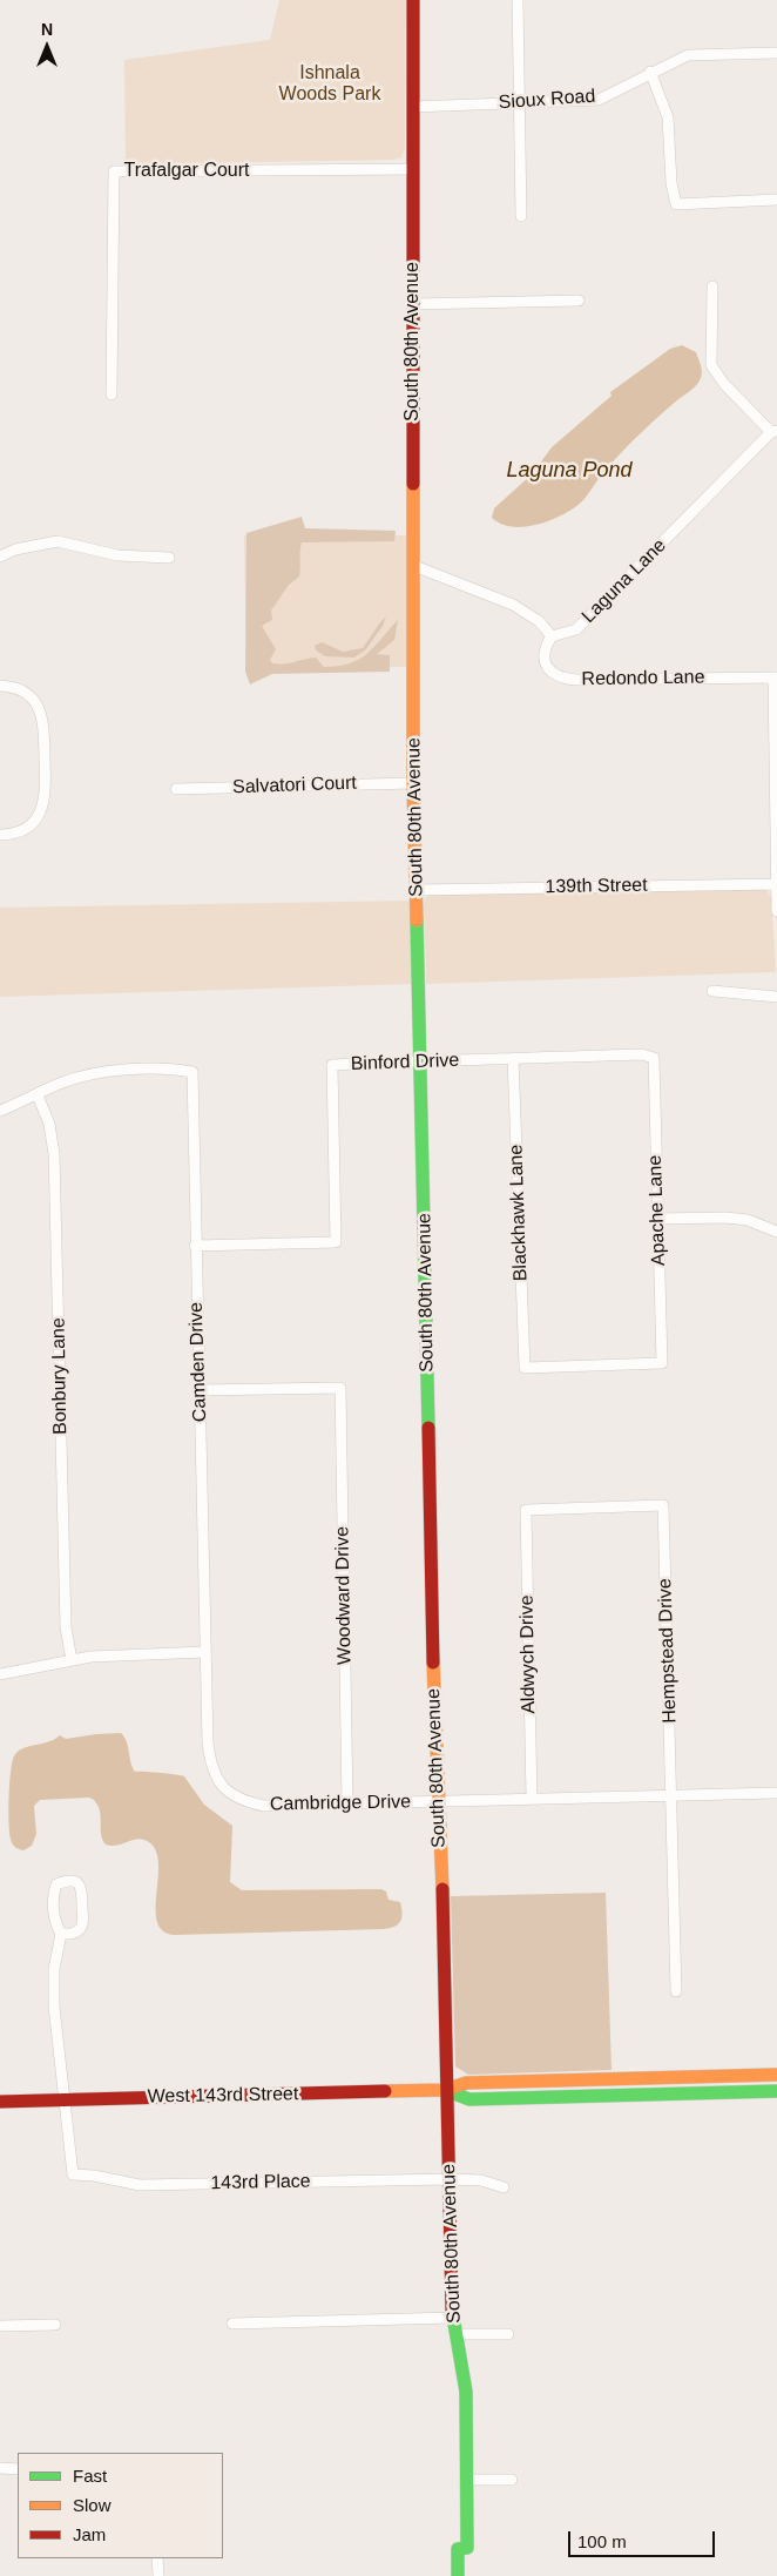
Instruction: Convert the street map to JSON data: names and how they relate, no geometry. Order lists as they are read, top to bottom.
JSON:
{
  "streets": {
    "street": [
      "Sioux Road",
      "Trafalgar Court",
      "South 80th Avenue",
      "Laguna Lane",
      "Redondo Lane",
      "Salvatori Court",
      "139th Street",
      "Binford Drive",
      "Apache Lane",
      "Blackhawk Lane",
      "Camden Drive",
      "Bonbury Lane",
      "Woodward Drive",
      "Hempstead Drive",
      "Aldwych Drive",
      "Cambridge Drive",
      "West 143rd Street",
      "143rd Place"
    ]
  },
  "crossings": [
    ["Sioux Road", "South 80th Avenue"],
    ["Trafalgar Court", "South 80th Avenue"],
    ["South 80th Avenue", "Salvatori Court"],
    ["South 80th Avenue", "139th Street"],
    ["South 80th Avenue", "Binford Drive"],
    ["South 80th Avenue", "Cambridge Drive"],
    ["South 80th Avenue", "West 143rd Street"],
    ["South 80th Avenue", "143rd Place"],
    ["Laguna Lane", "Redondo Lane"],
    ["Binford Drive", "Apache Lane"],
    ["Binford Drive", "Blackhawk Lane"],
    ["Binford Drive", "Camden Drive"],
    ["Apache Lane", "Blackhawk Lane"],
    ["Camden Drive", "Bonbury Lane"],
    ["Camden Drive", "Woodward Drive"],
    ["Camden Drive", "Cambridge Drive"],
    ["Woodward Drive", "Cambridge Drive"],
    ["Hempstead Drive", "Aldwych Drive"],
    ["Hempstead Drive", "Cambridge Drive"],
    ["Aldwych Drive", "Cambridge Drive"],
    ["West 143rd Street", "143rd Place"]
  ],
  "water": ["Laguna Pond"],
  "parks": ["Ishnala Woods Park"],
  "legend": ["Fast", "Slow", "Jam"],
  "scale_bar": "100 m",
  "north": "top"
}
